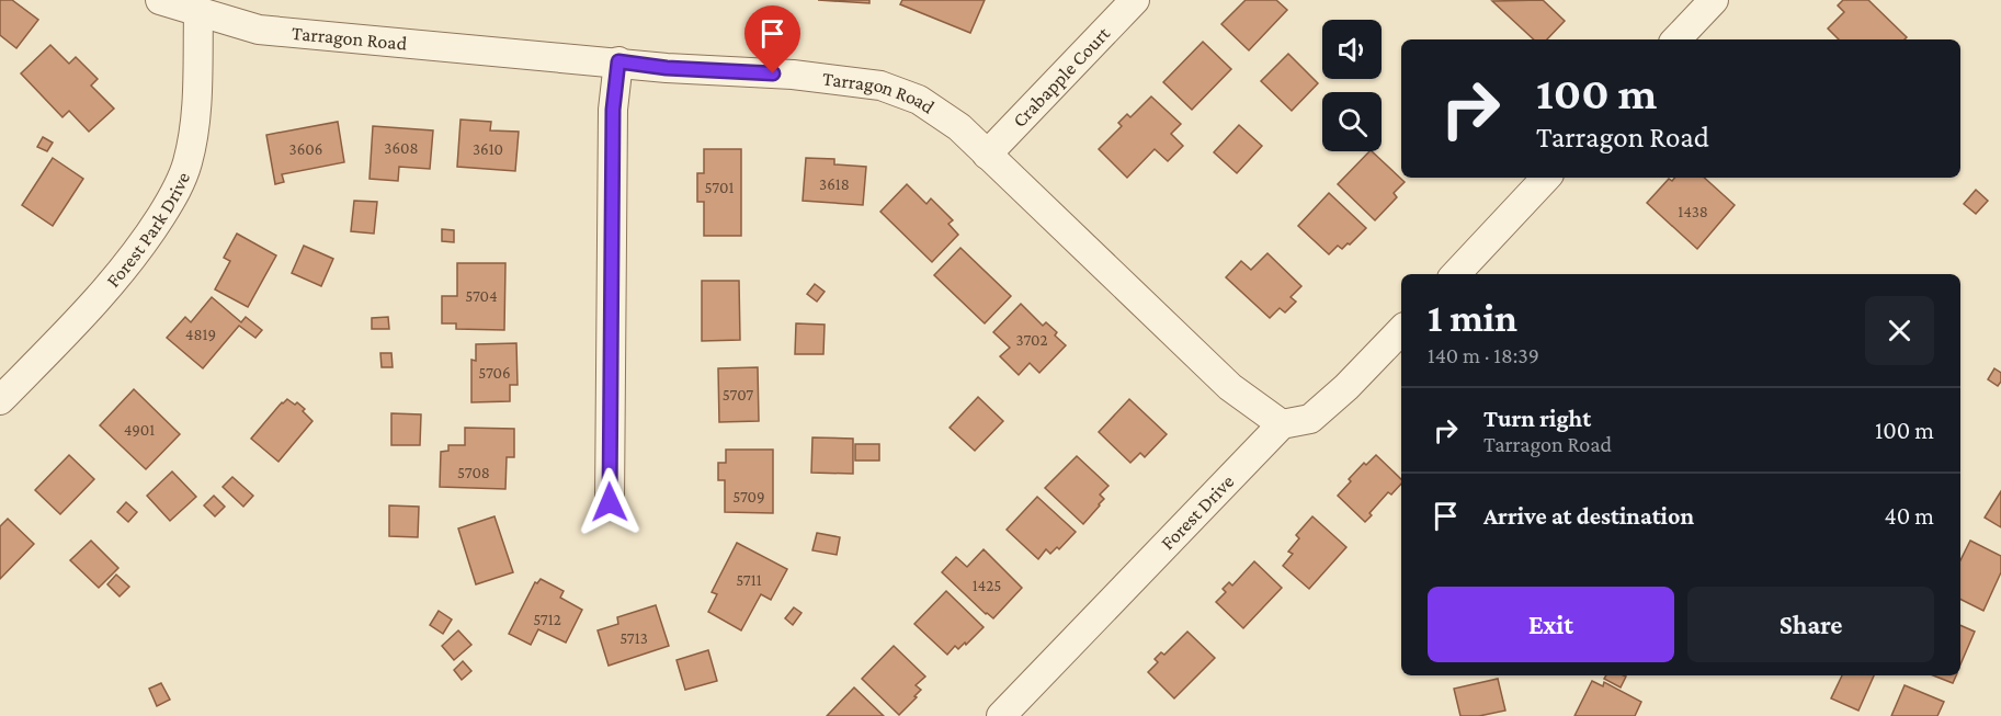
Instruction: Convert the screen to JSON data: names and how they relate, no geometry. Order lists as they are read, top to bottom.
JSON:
{
  "streets": {
    "street": [
      "Tarragon Road",
      "Crabapple Court",
      "Forest Park Drive",
      "Forest Drive"
    ]
  },
  "crossings": [
    ["Tarragon Road", "Crabapple Court"],
    ["Tarragon Road", "Forest Park Drive"],
    ["Tarragon Road", "Forest Drive"]
  ],
  "house_numbers": [
    "3608",
    "3606",
    "3610",
    "3618",
    "5701",
    "1438",
    "5704",
    "4819",
    "3702",
    "5706",
    "5707",
    "4901",
    "5708",
    "5709",
    "5711",
    "1425",
    "5712",
    "5713"
  ],
  "page": {
    "turn": ["100 m", "Tarragon Road"],
    "heading": ["1 min", "140 m · 18:39"],
    "list": [
      {
        "name": "Turn right",
        "note": "Tarragon Road",
        "value": "100 m"
      },
      {
        "name": "Arrive at destination",
        "value": "40 m"
      }
    ],
    "buttons": ["Exit", "Share"]
  }
}
